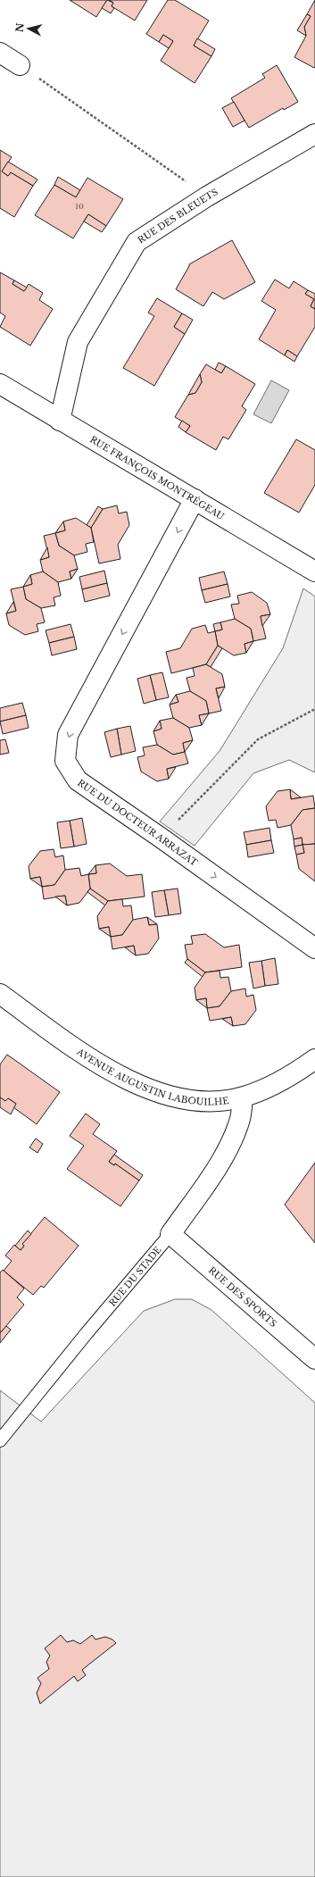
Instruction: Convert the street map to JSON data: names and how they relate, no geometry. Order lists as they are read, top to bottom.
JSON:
{
  "streets": {
    "street": [
      "RUE DES BLEUETS",
      "RUE FRANÇOIS MONTRÉGEAU",
      "RUE DU DOCTEUR ARRAZAT",
      "AVENUE AUGUSTIN LABOUILHE",
      "RUE DU STADE",
      "RUE DES SPORTS"
    ]
  },
  "crossings": [
    ["RUE DES BLEUETS", "RUE FRANÇOIS MONTRÉGEAU"],
    ["RUE FRANÇOIS MONTRÉGEAU", "RUE DU DOCTEUR ARRAZAT"],
    ["AVENUE AUGUSTIN LABOUILHE", "RUE DU STADE"],
    ["RUE DU STADE", "RUE DES SPORTS"]
  ],
  "house_numbers": ["10"],
  "north": "left"
}
